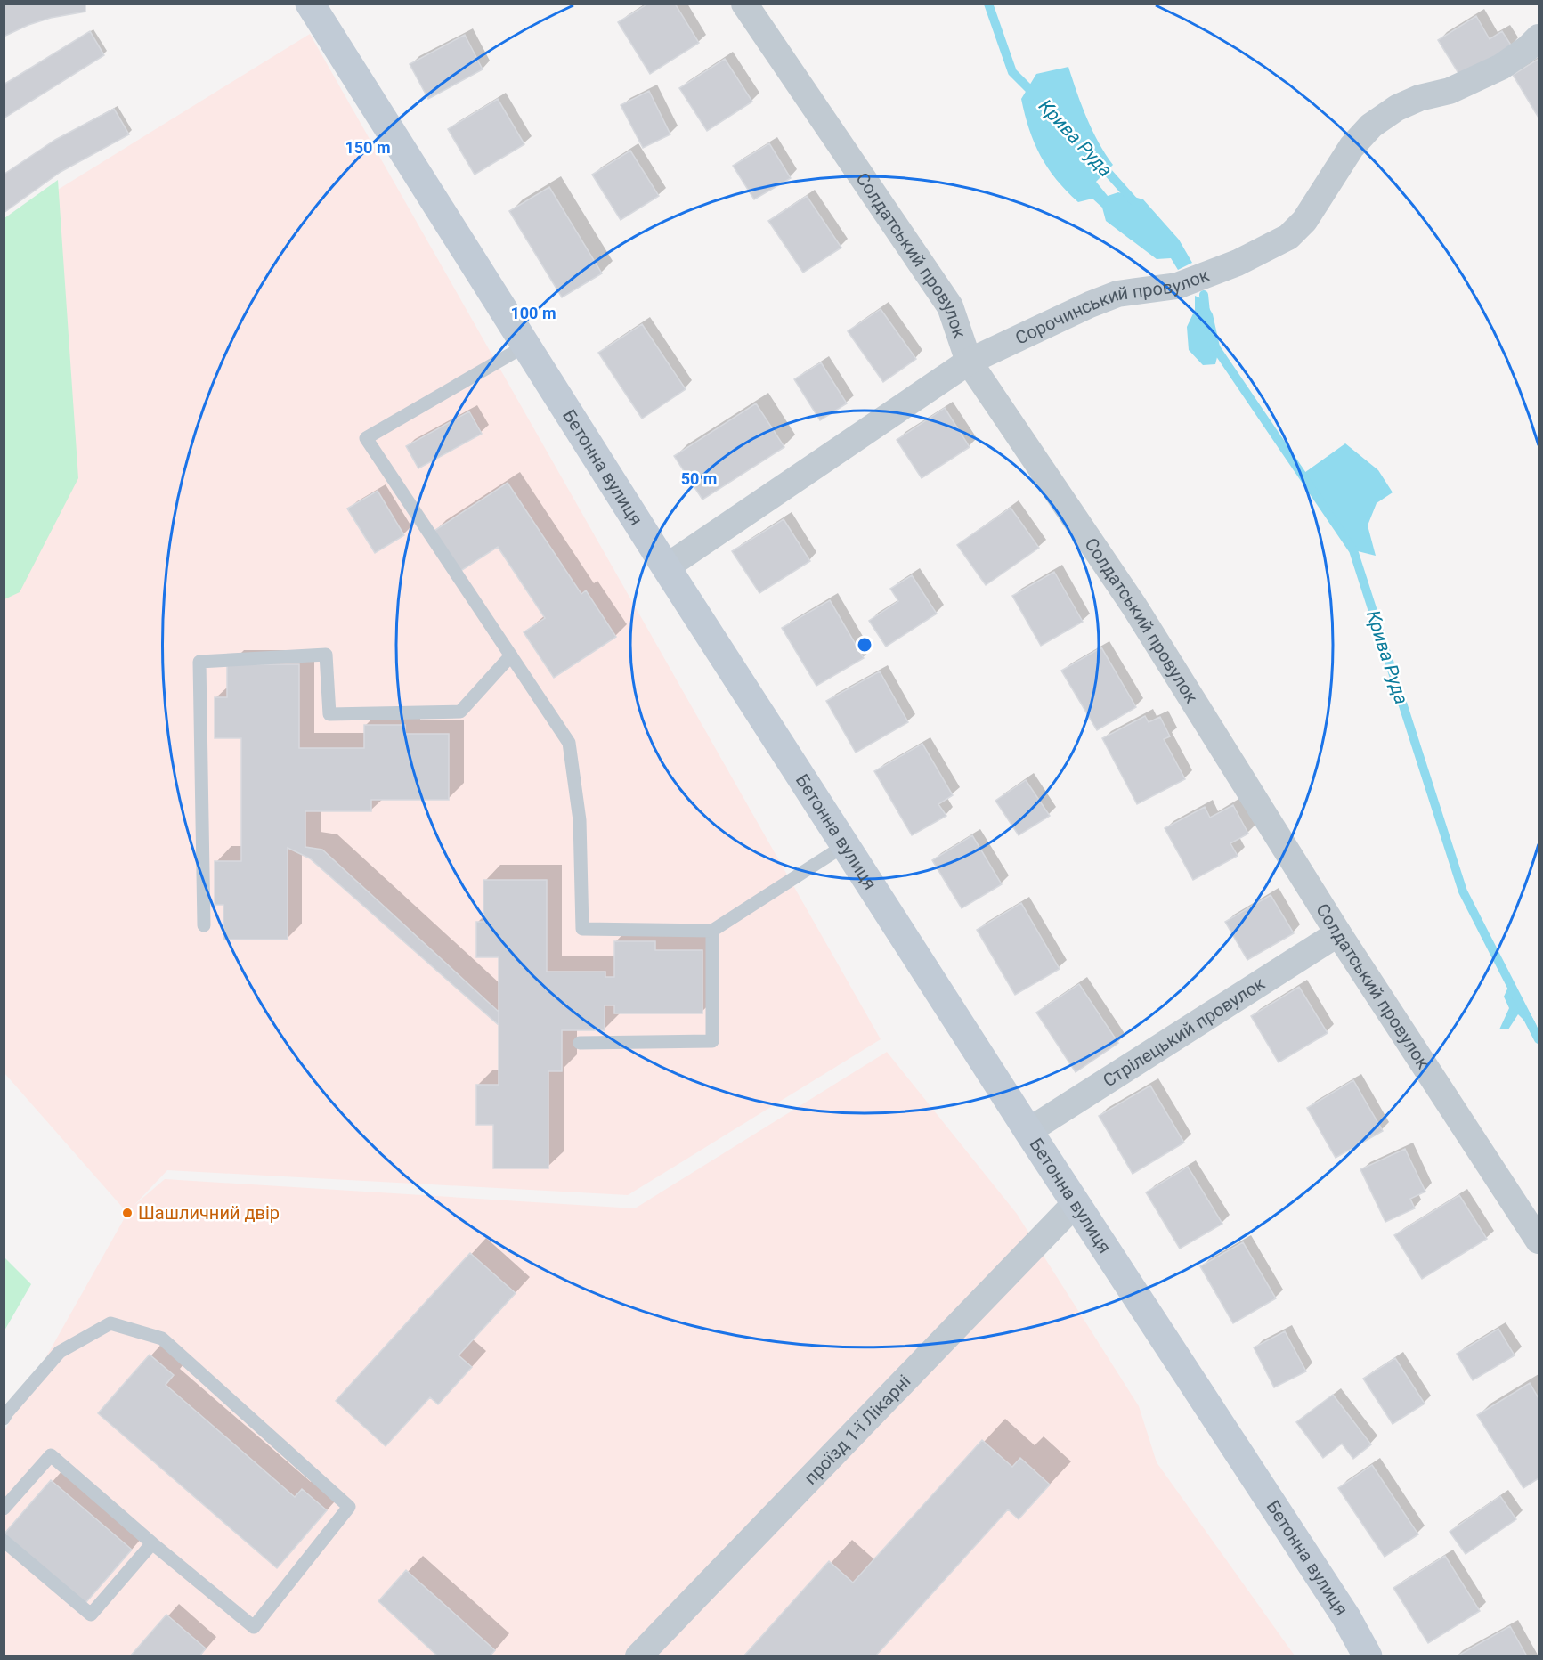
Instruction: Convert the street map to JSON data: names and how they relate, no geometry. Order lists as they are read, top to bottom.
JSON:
{
  "streets": {
    "street": [
      "Солдатський провулок",
      "Сорочинський провулок",
      "Бетонна вулиця",
      "Стрілецький провулок",
      "проїзд 1-ї Лікарні"
    ]
  },
  "crossings": [
    ["Солдатський провулок", "Сорочинський провулок"],
    ["Солдатський провулок", "Стрілецький провулок"],
    ["Сорочинський провулок", "Бетонна вулиця"],
    ["Бетонна вулиця", "Стрілецький провулок"],
    ["Бетонна вулиця", "проїзд 1-ї Лікарні"]
  ],
  "water": ["Крива Руда"],
  "places": ["Шашличний двір"],
  "rings": ["150 m", "100 m", "50 m"]
}
